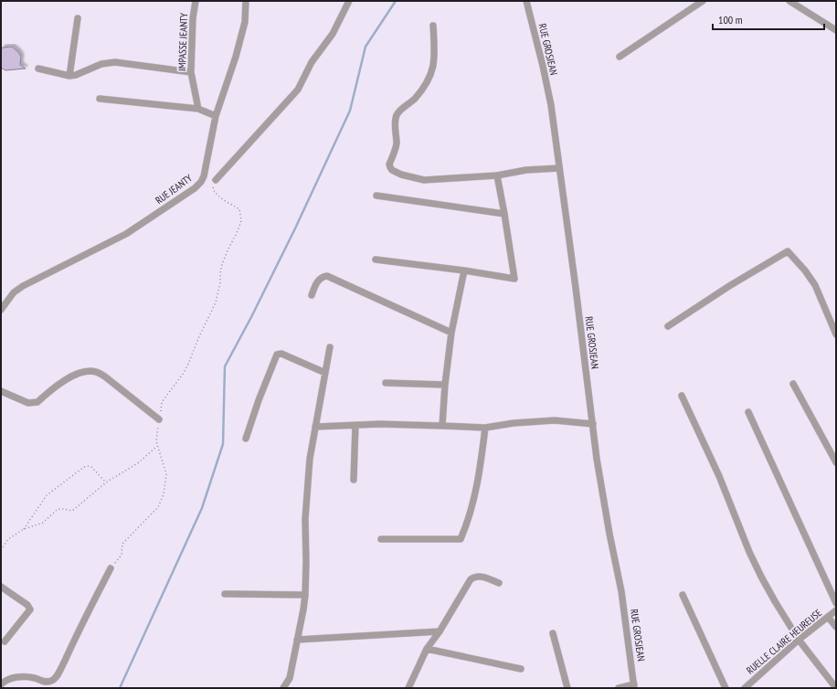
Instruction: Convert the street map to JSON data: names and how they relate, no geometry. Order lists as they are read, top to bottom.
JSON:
{
  "streets": {
    "street": [
      "IMPASSE JEANTY",
      "RUE GROSJEAN",
      "RUE JEANTY",
      "RUELLE CLAIRE HEUREUSE"
    ]
  },
  "scale_bar": "100 m"
}
